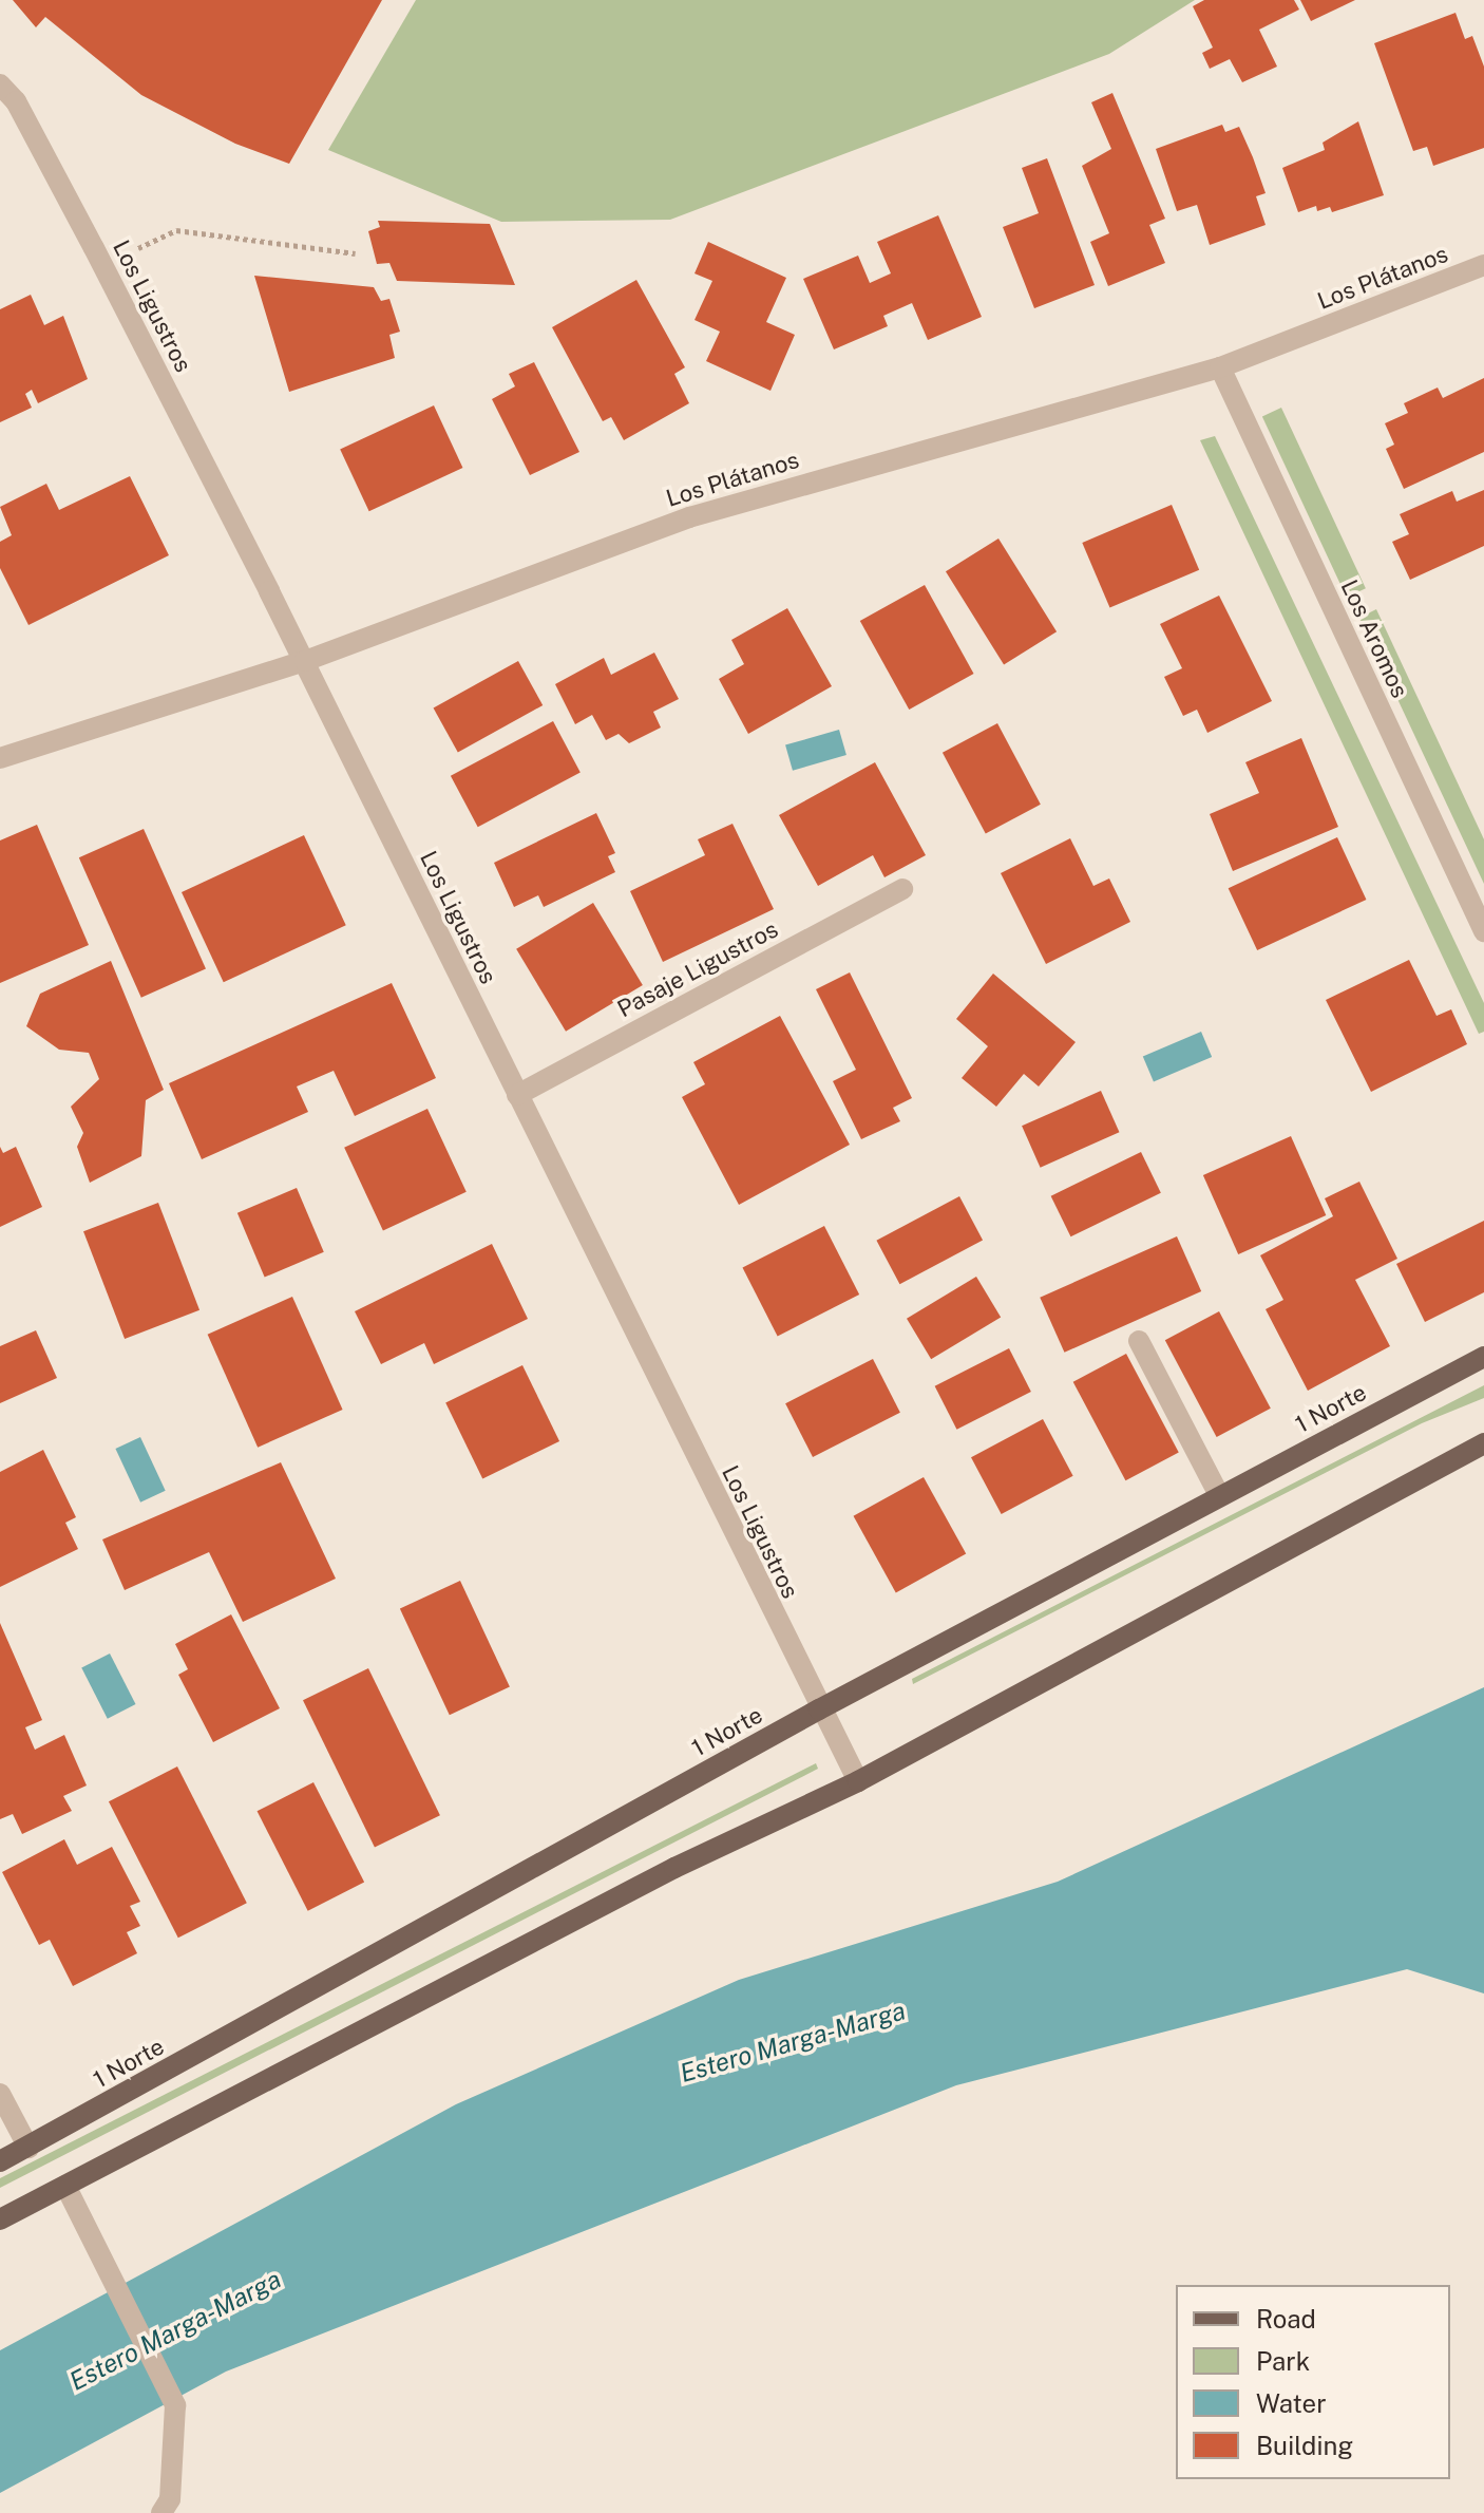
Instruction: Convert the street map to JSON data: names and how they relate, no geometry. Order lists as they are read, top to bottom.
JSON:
{
  "streets": {
    "main road": ["1 Norte"],
    "street": [
      "Los Plátanos",
      "Los Ligustros",
      "Los Aromos",
      "Pasaje Ligustros"
    ]
  },
  "crossings": [
    ["Los Plátanos", "Los Ligustros"],
    ["Los Plátanos", "Los Aromos"],
    ["Los Ligustros", "Pasaje Ligustros"],
    ["Los Ligustros", "1 Norte"]
  ],
  "water": ["Estero Marga-Marga"],
  "legend": [
    "Road",
    "Park",
    "Water",
    "Building"
  ]
}
